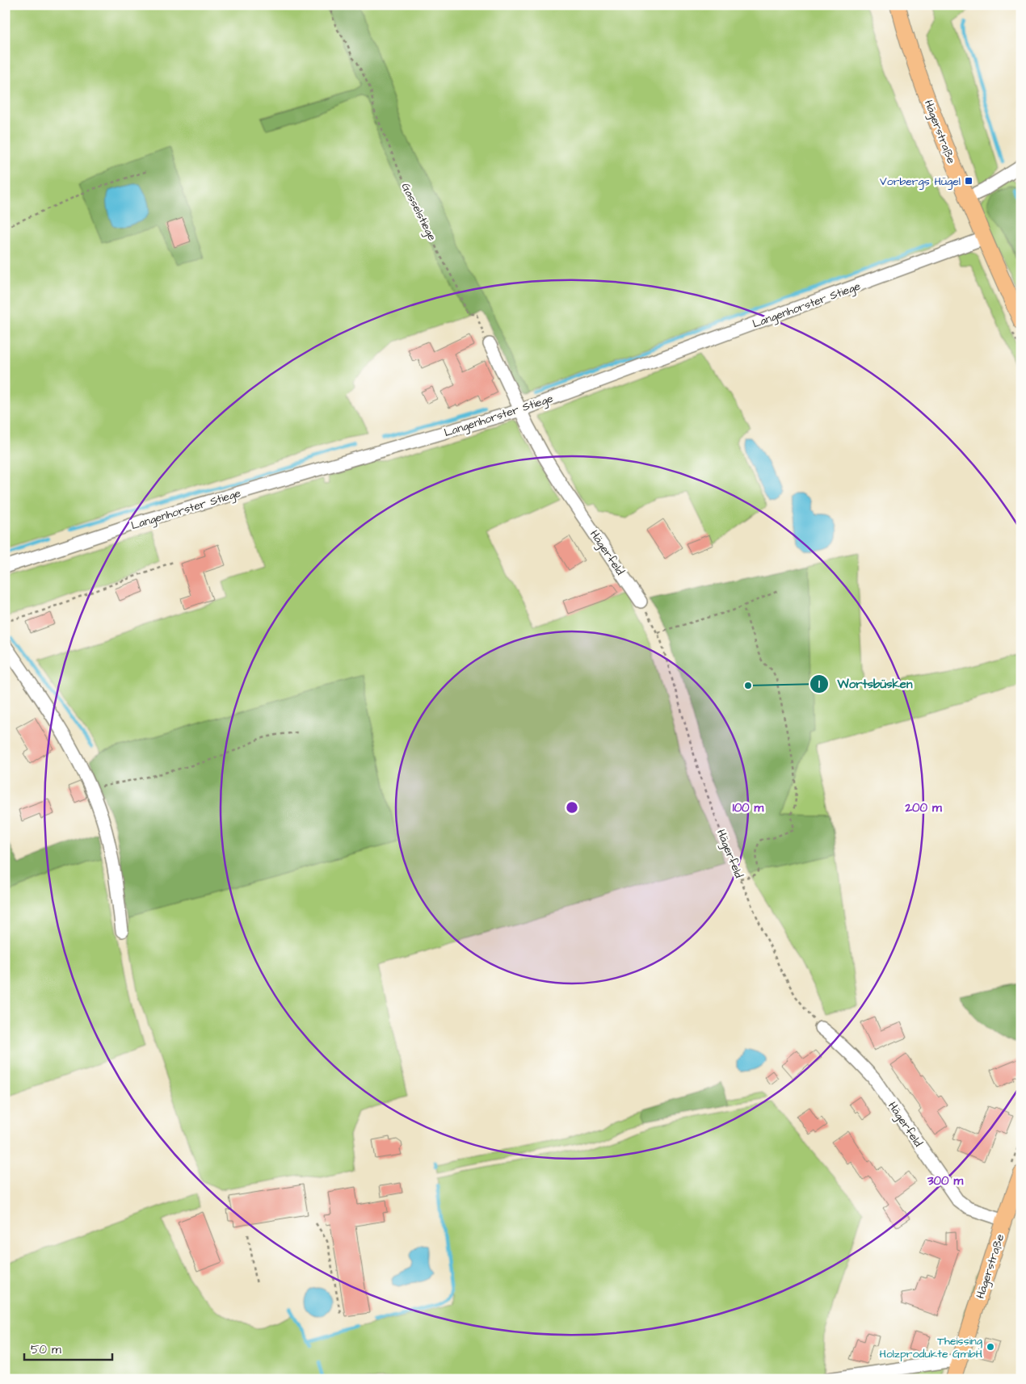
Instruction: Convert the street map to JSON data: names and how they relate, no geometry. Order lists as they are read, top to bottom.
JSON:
{
  "streets": {
    "main road": ["Hägerstraße"],
    "street": ["Langenhorster Stiege", "Hägerfeld"],
    "path": ["Gasselstiege"]
  },
  "crossings": [
    ["Hägerstraße", "Langenhorster Stiege"],
    ["Hägerstraße", "Hägerfeld"],
    ["Langenhorster Stiege", "Hägerfeld"]
  ],
  "places": {
    "transit": ["Vorbergs Hügel"],
    "other": ["Wortsbüsken", "Theissing Holzprodukte GmbH"]
  },
  "scale_bar": "50 m",
  "rings": ["100 m", "200 m", "300 m"]
}
